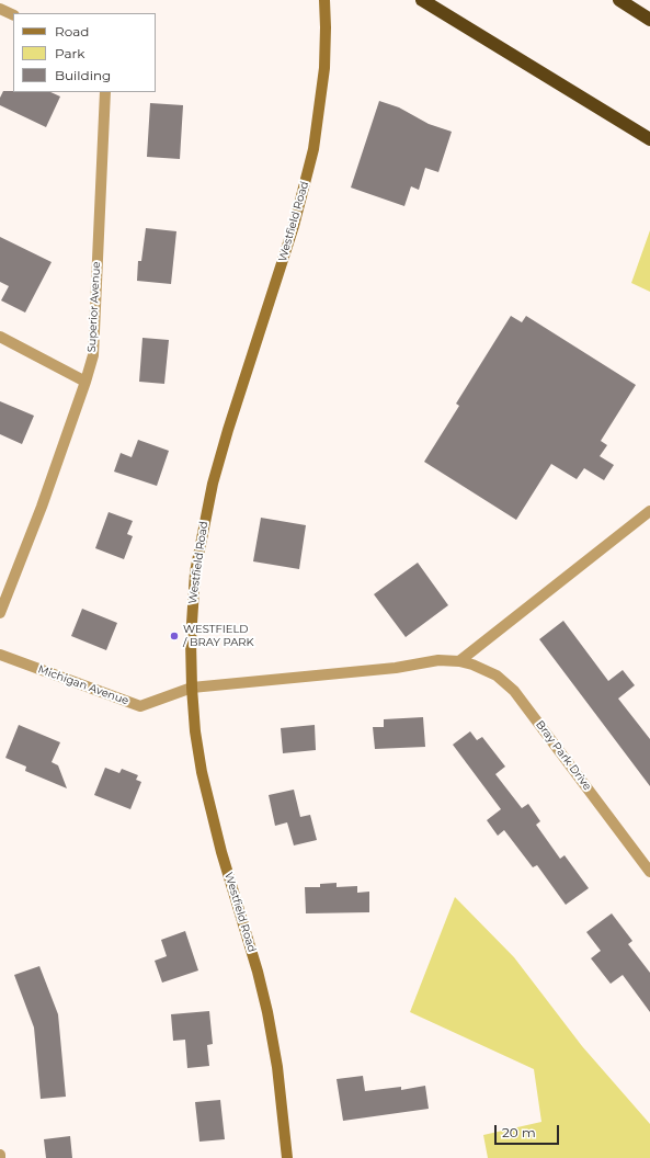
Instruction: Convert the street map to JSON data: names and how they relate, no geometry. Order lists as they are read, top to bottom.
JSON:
{
  "streets": {
    "main road": ["Westfield Road"],
    "street": ["Superior Avenue", "Michigan Avenue", "Bray Park Drive"]
  },
  "crossings": [
    ["Westfield Road", "Michigan Avenue"],
    ["Westfield Road", "Bray Park Drive"],
    ["Michigan Avenue", "Bray Park Drive"]
  ],
  "places": ["WESTFIELD / BRAY PARK"],
  "legend": ["Road", "Park", "Building"],
  "scale_bar": "20 m"
}
